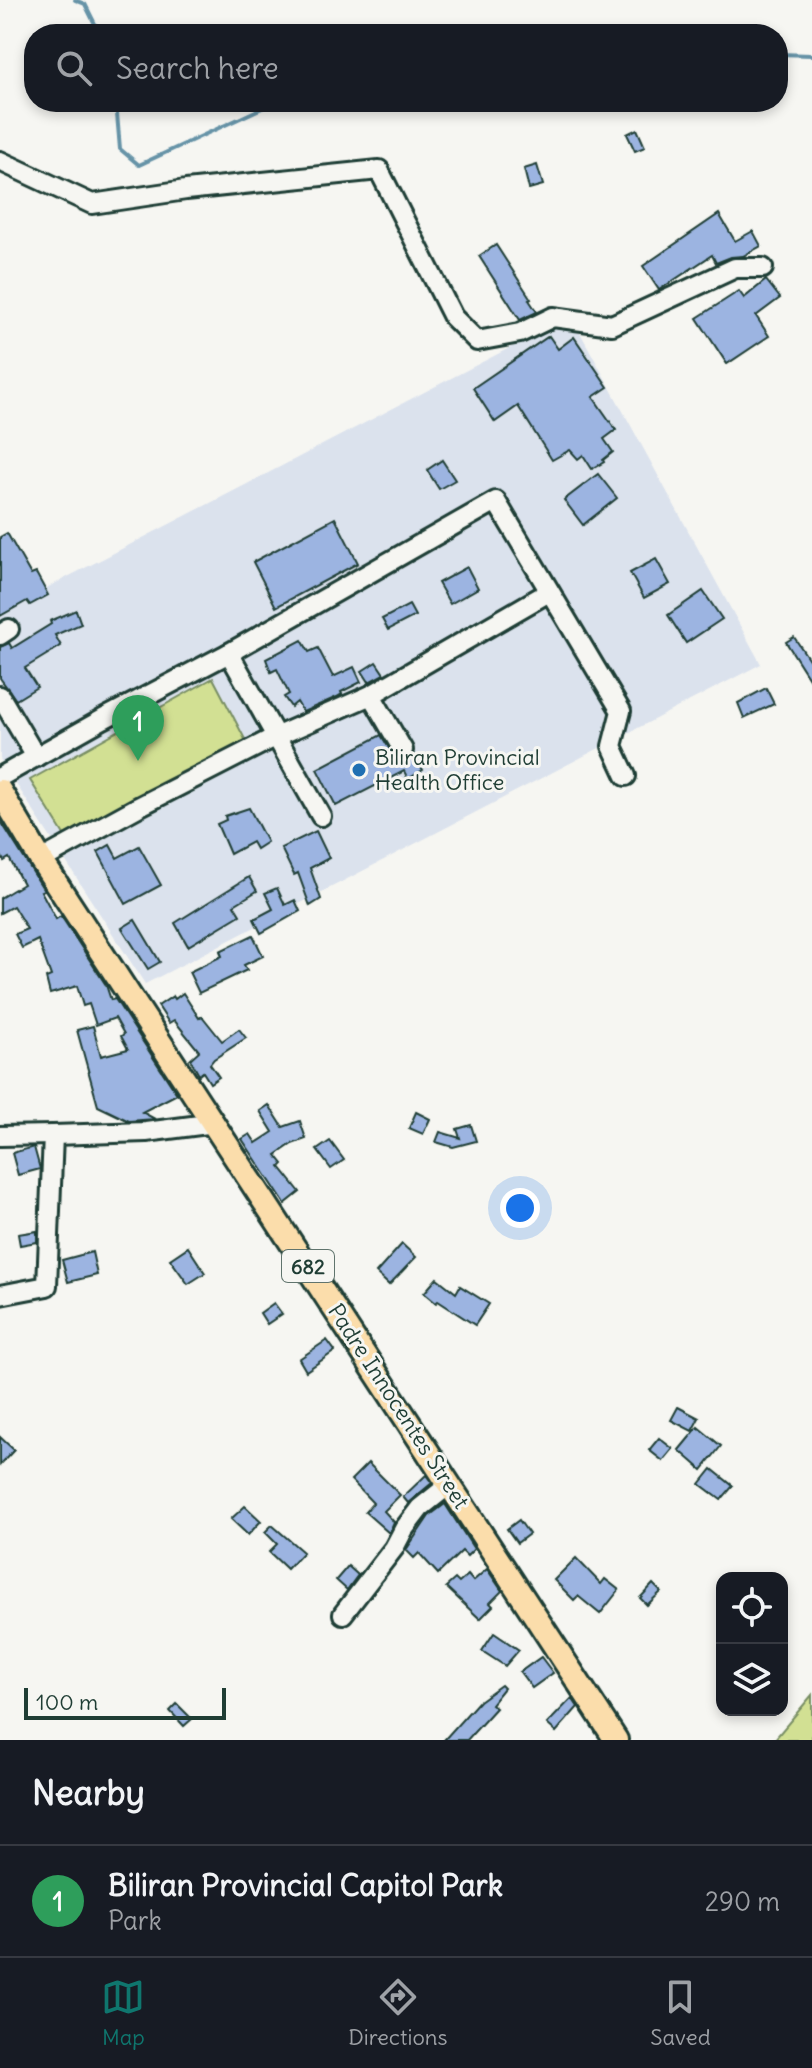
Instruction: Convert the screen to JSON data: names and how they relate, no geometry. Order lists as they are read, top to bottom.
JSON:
{
  "streets": {
    "main road": ["682", "Padre Innocentes Street"]
  },
  "places": ["Biliran Provincial Health Office"],
  "scale_bar": "100 m",
  "page": {
    "search": "Search here",
    "pins": "1",
    "scale": "100 m",
    "heading": "Nearby",
    "list": [
      {
        "mark": "1",
        "name": "Biliran Provincial Capitol Park",
        "note": "Park",
        "value": "290 m"
      }
    ],
    "nav": ["Map", "Directions", "Saved"]
  }
}
